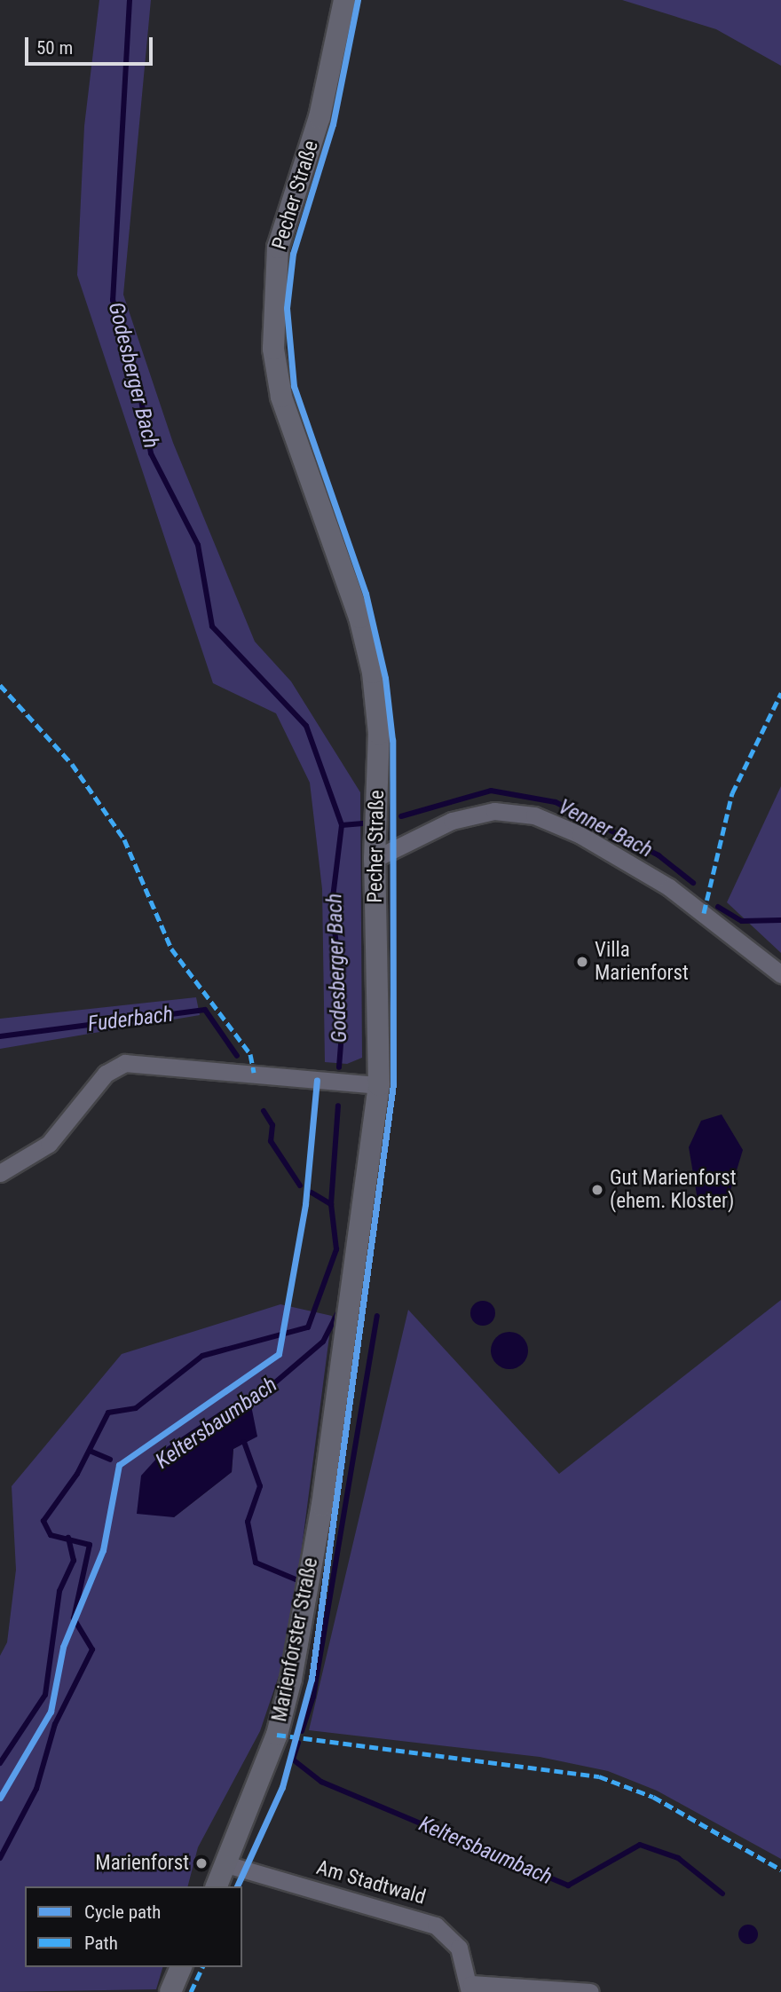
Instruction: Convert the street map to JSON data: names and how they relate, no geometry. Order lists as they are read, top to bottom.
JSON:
{
  "streets": {
    "main road": ["Pecher Straße", "Marienforster Straße"],
    "street": ["Am Stadtwald"]
  },
  "crossings": [
    ["Pecher Straße", "Marienforster Straße"],
    ["Marienforster Straße", "Am Stadtwald"]
  ],
  "water": [
    "Godesberger Bach",
    "Venner Bach",
    "Fuderbach",
    "Keltersbaumbach"
  ],
  "places": ["Villa Marienforst", "Gut Marienforst (ehem. Kloster)", "Marienforst"],
  "legend": ["Cycle path", "Path"],
  "scale_bar": "50 m"
}
